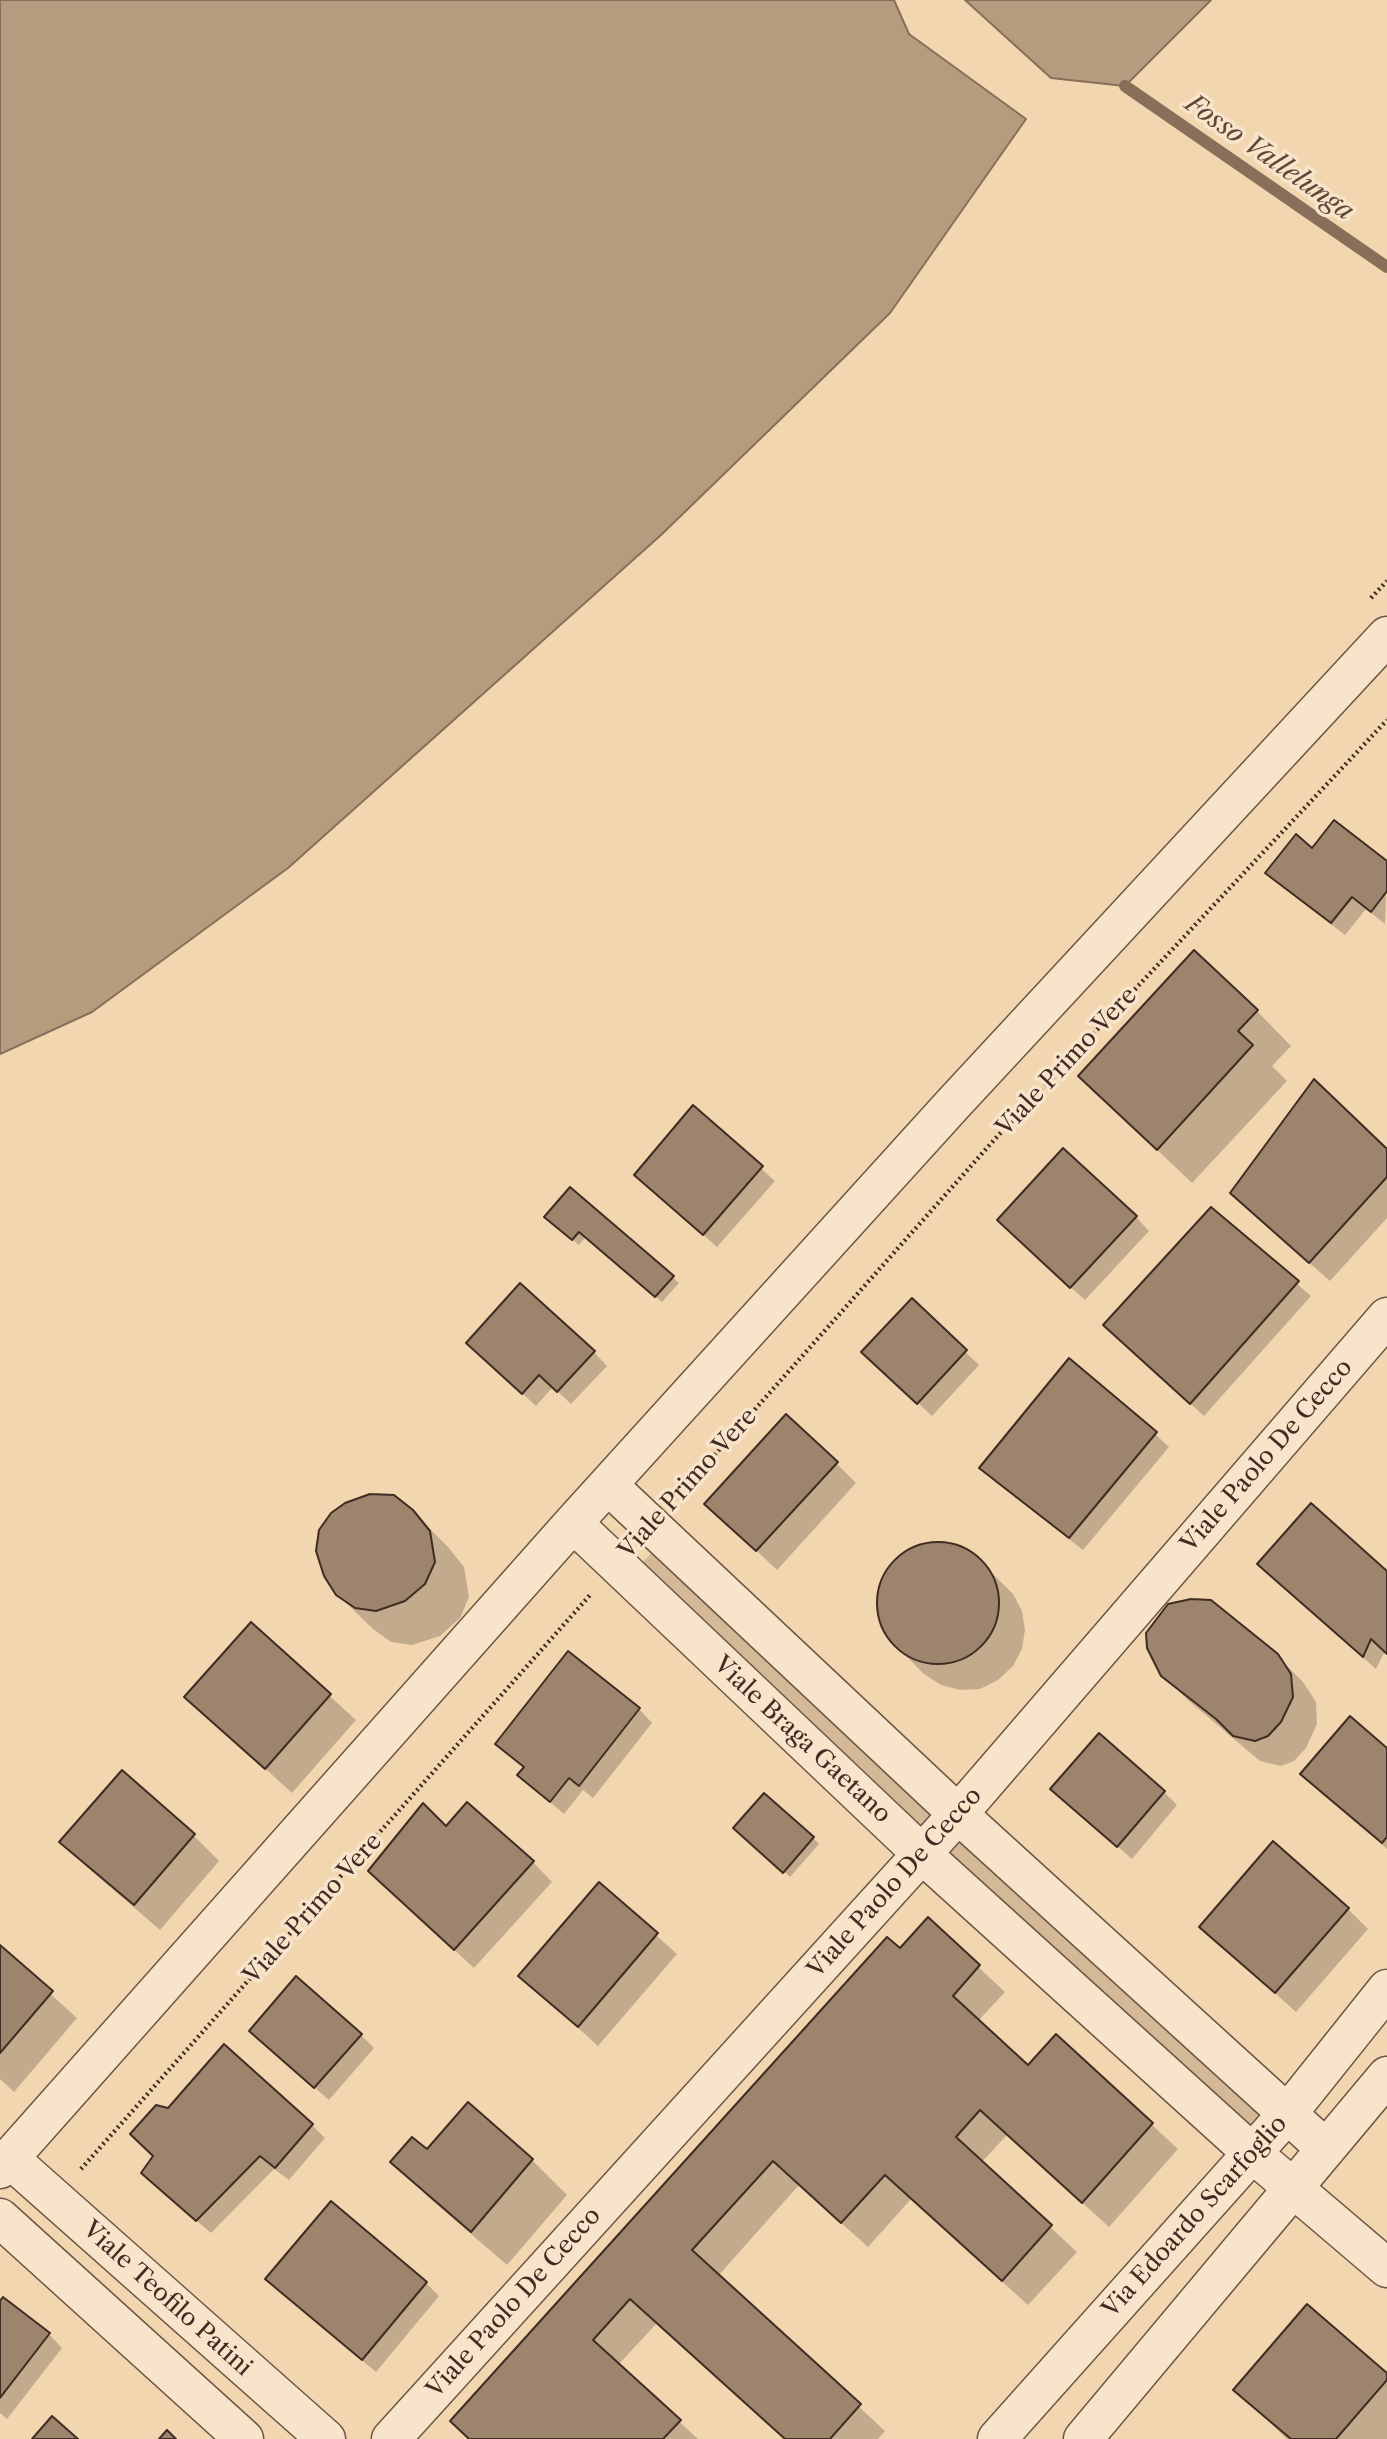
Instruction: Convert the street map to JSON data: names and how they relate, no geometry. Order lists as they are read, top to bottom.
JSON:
{
  "streets": {
    "street": [
      "Viale Paolo De Cecco",
      "Viale Braga Gaetano",
      "Via Edoardo Scarfoglio",
      "Viale Teofilo Patini"
    ],
    "path": ["Viale Primo Vere"]
  },
  "crossings": [
    ["Viale Primo Vere", "Viale Braga Gaetano"],
    ["Viale Primo Vere", "Viale Teofilo Patini"],
    ["Viale Paolo De Cecco", "Viale Braga Gaetano"],
    ["Viale Braga Gaetano", "Via Edoardo Scarfoglio"]
  ],
  "water": ["Fosso Vallelunga"]
}
